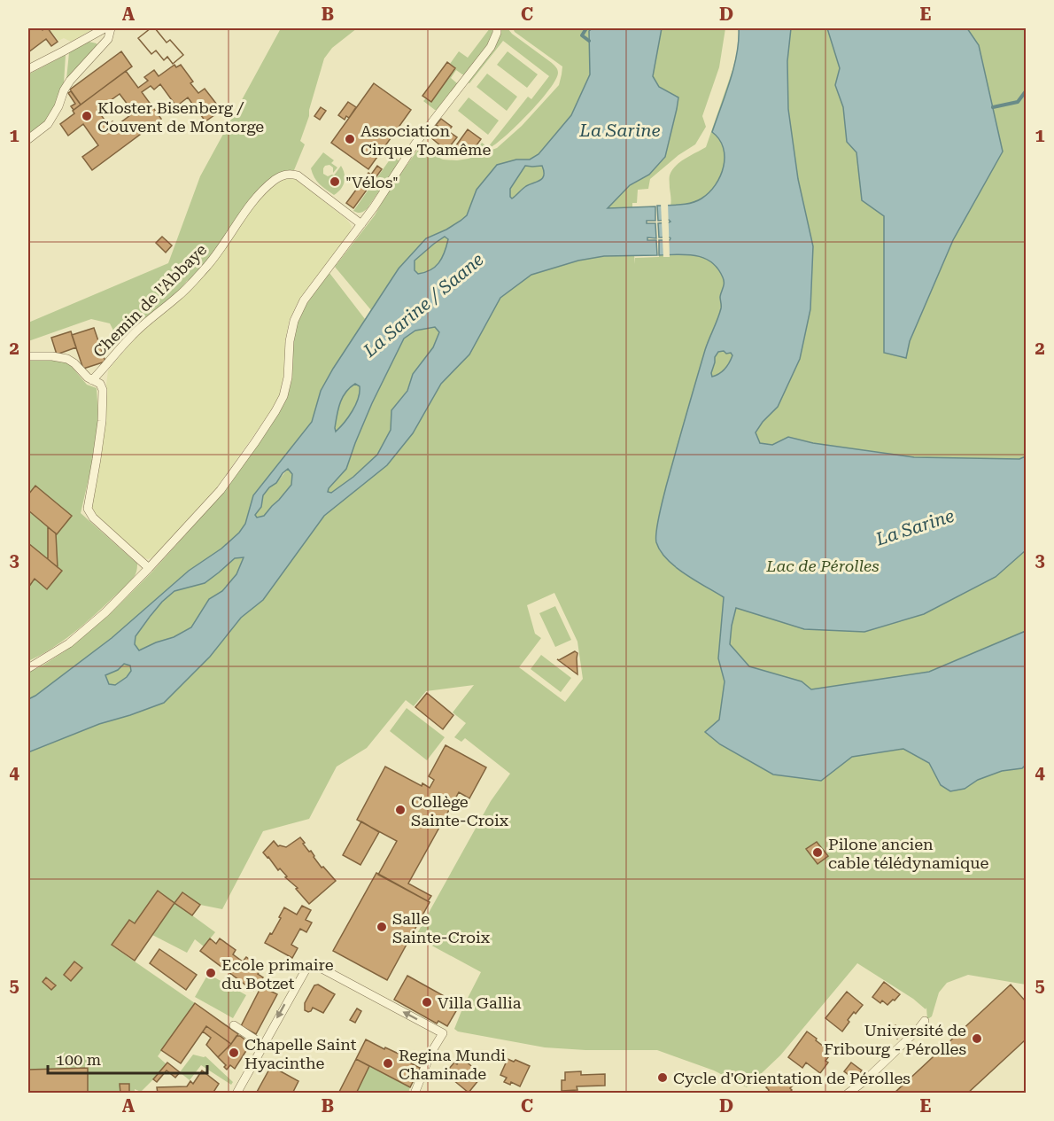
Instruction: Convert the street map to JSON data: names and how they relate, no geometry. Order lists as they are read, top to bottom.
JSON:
{
  "streets": {
    "street": ["Chemin de l'Abbaye"]
  },
  "water": ["La Sarine", "La Sarine / Saane"],
  "parks": ["Lac de Pérolles"],
  "places": [
    "Kloster Bisenberg / Couvent de Montorge",
    "Association Cirque Toamême",
    "\"Vélos\"",
    "Collège Sainte-Croix",
    "Pilone ancien cable télédynamique",
    "Salle Sainte-Croix",
    "Ecole primaire du Botzet",
    "Villa Gallia",
    "Université de Fribourg - Pérolles",
    "Chapelle Saint Hyacinthe",
    "Regina Mundi Chaminade",
    "Cycle d'Orientation de Pérolles"
  ],
  "scale_bar": "100 m",
  "grid": {
    "columns": [
      "A",
      "B",
      "C",
      "D",
      "E"
    ],
    "rows": [
      "1",
      "2",
      "3",
      "4",
      "5"
    ]
  }
}
